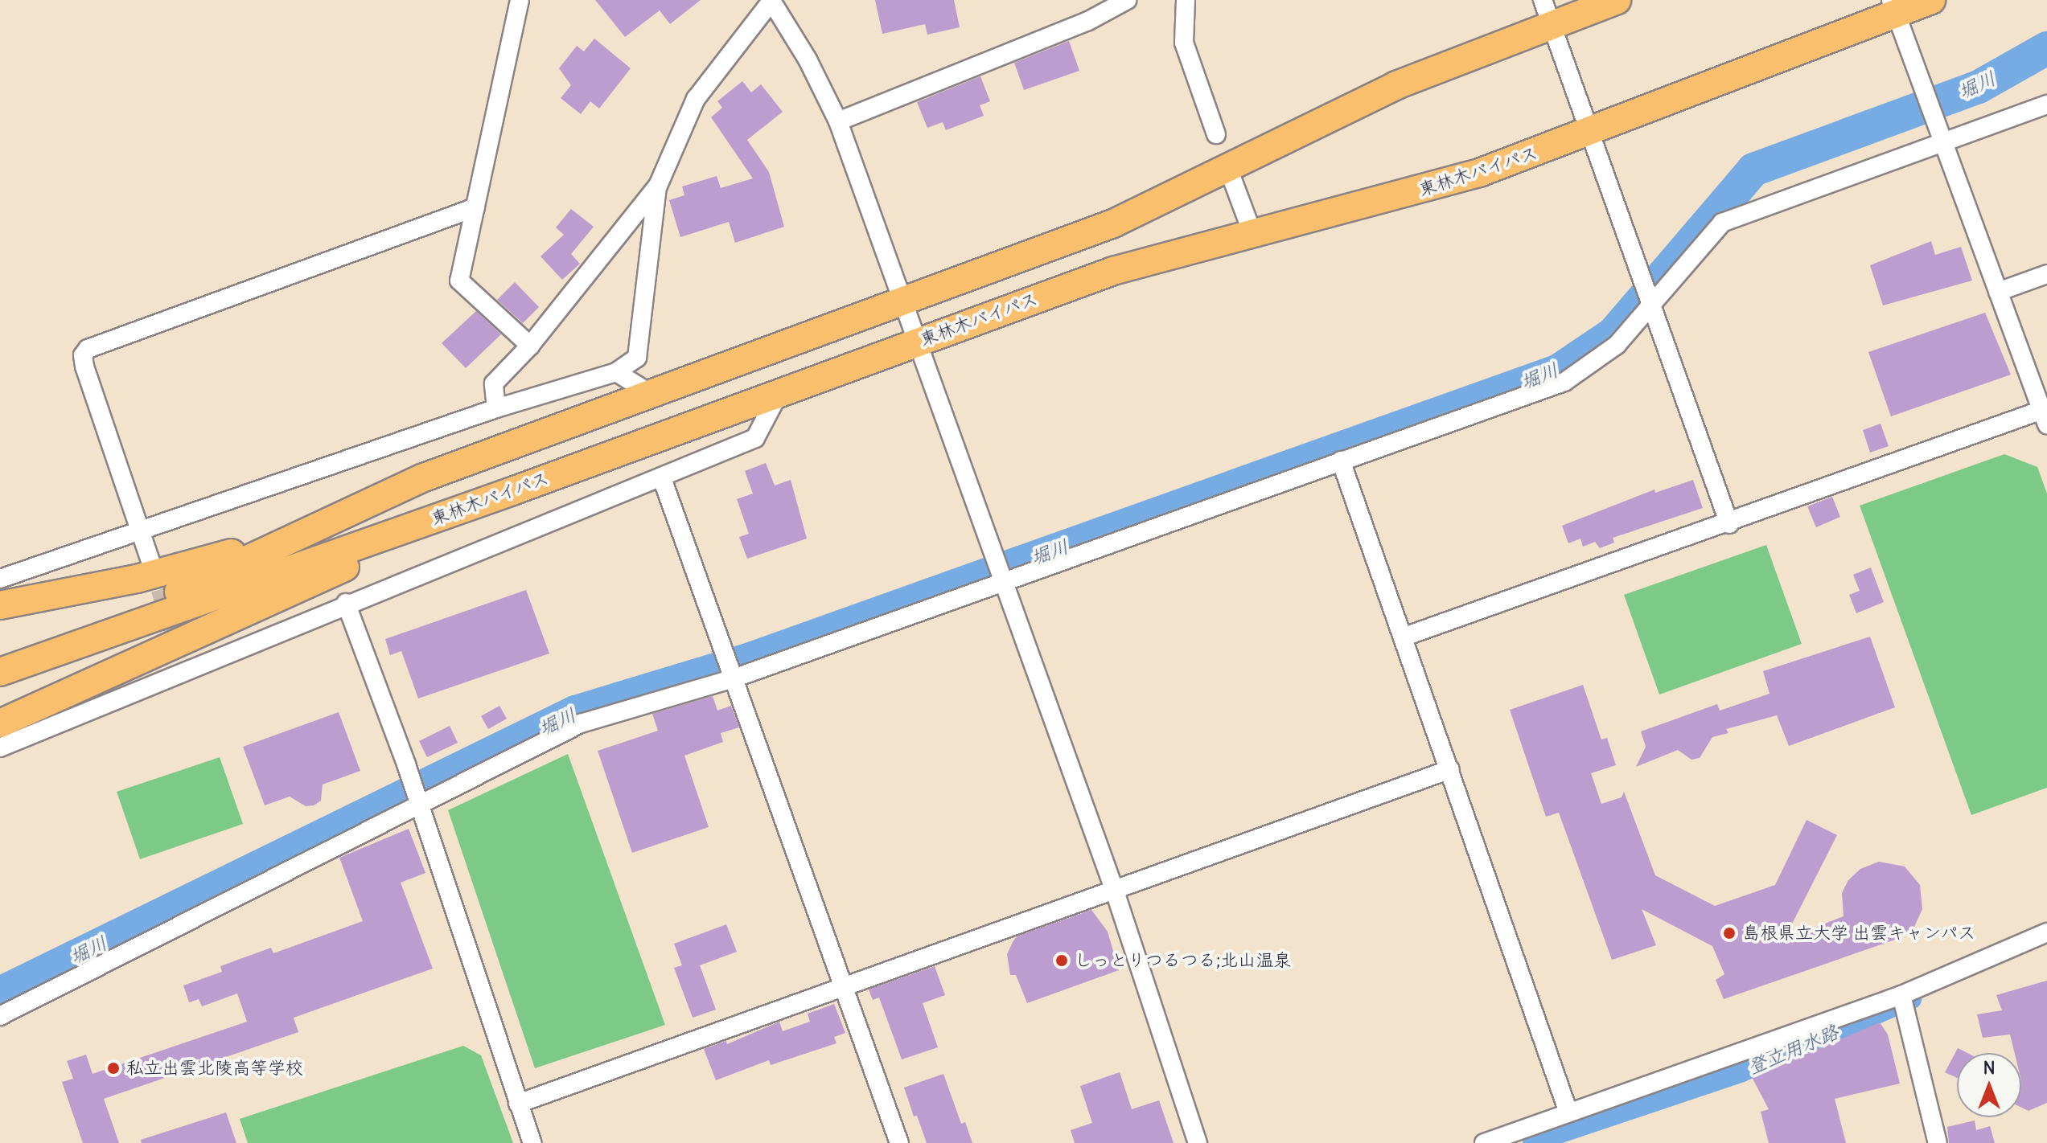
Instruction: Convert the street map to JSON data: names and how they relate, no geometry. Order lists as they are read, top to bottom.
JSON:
{
  "streets": {
    "highway": ["東林木バイパス"]
  },
  "water": ["堀川", "登立用水路"],
  "places": ["島根県立大学 出雲キャンパス", "しっとりつるつる;北山温泉", "私立出雲北陵高等学校"],
  "north": "top"
}
